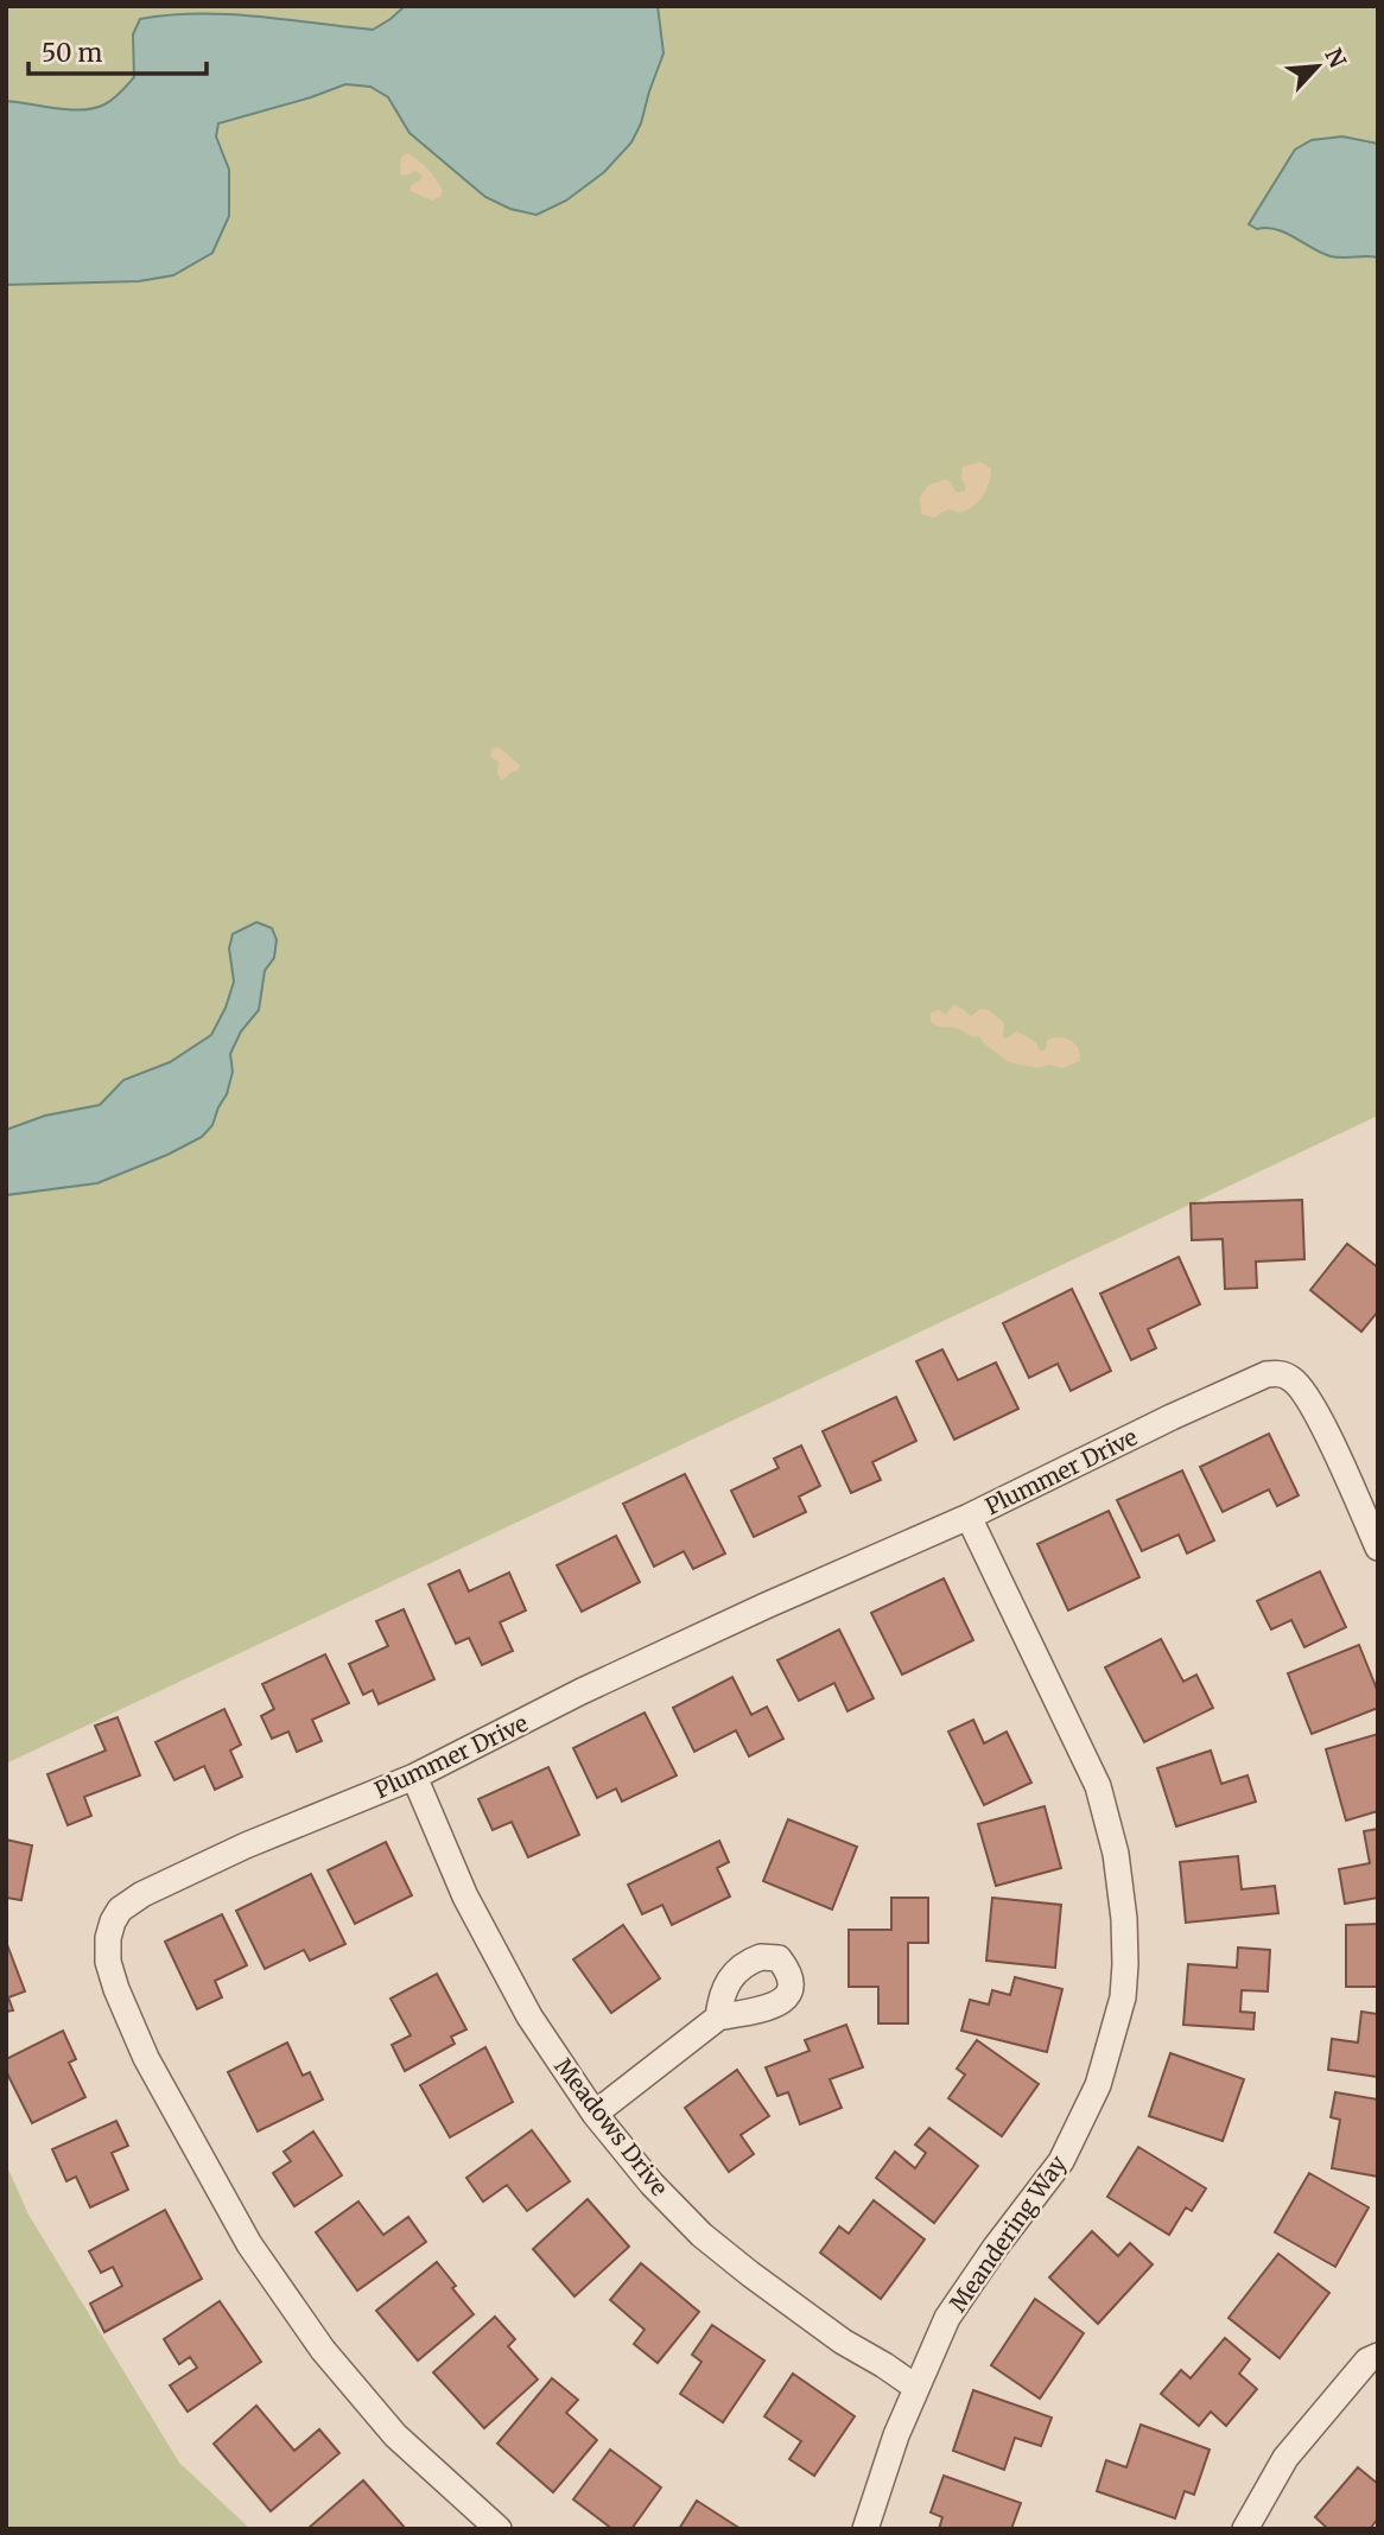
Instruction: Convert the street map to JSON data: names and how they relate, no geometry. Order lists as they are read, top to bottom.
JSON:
{
  "streets": {
    "street": ["Plummer Drive", "Meadows Drive", "Meandering Way"]
  },
  "crossings": [
    ["Plummer Drive", "Meadows Drive"],
    ["Plummer Drive", "Meandering Way"],
    ["Meadows Drive", "Meandering Way"]
  ],
  "scale_bar": "50 m",
  "north": "top right"
}
